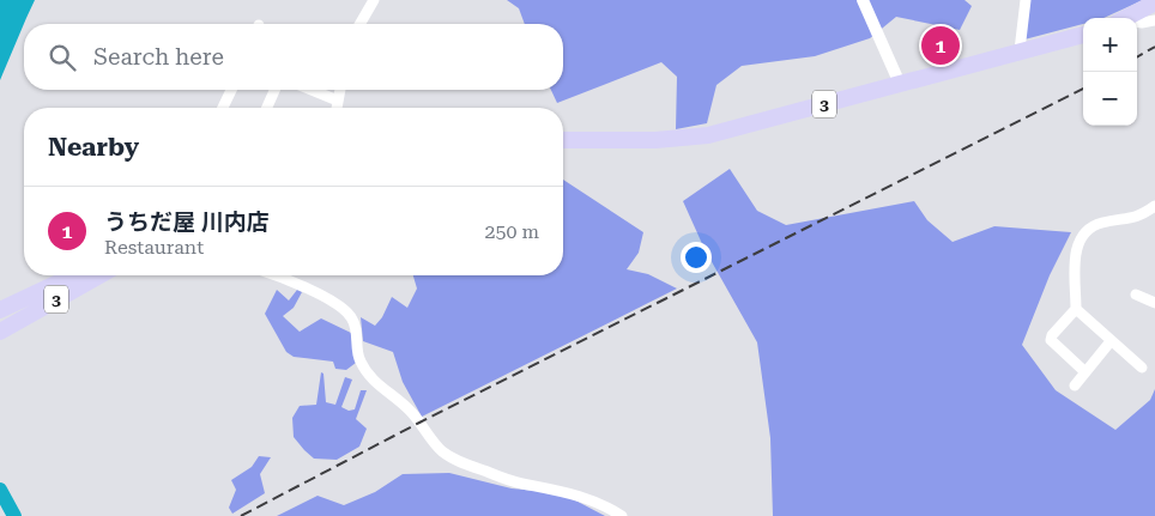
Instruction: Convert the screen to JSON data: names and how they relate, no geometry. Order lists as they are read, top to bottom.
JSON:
{
  "streets": {
    "highway": ["3"]
  },
  "page": {
    "map_buttons": ["+", "−"],
    "pins": "1",
    "search": "Search here",
    "heading": "Nearby",
    "list": [
      {
        "mark": "1",
        "name": "うちだ屋 川内店",
        "note": "Restaurant",
        "value": "250 m"
      }
    ]
  }
}
